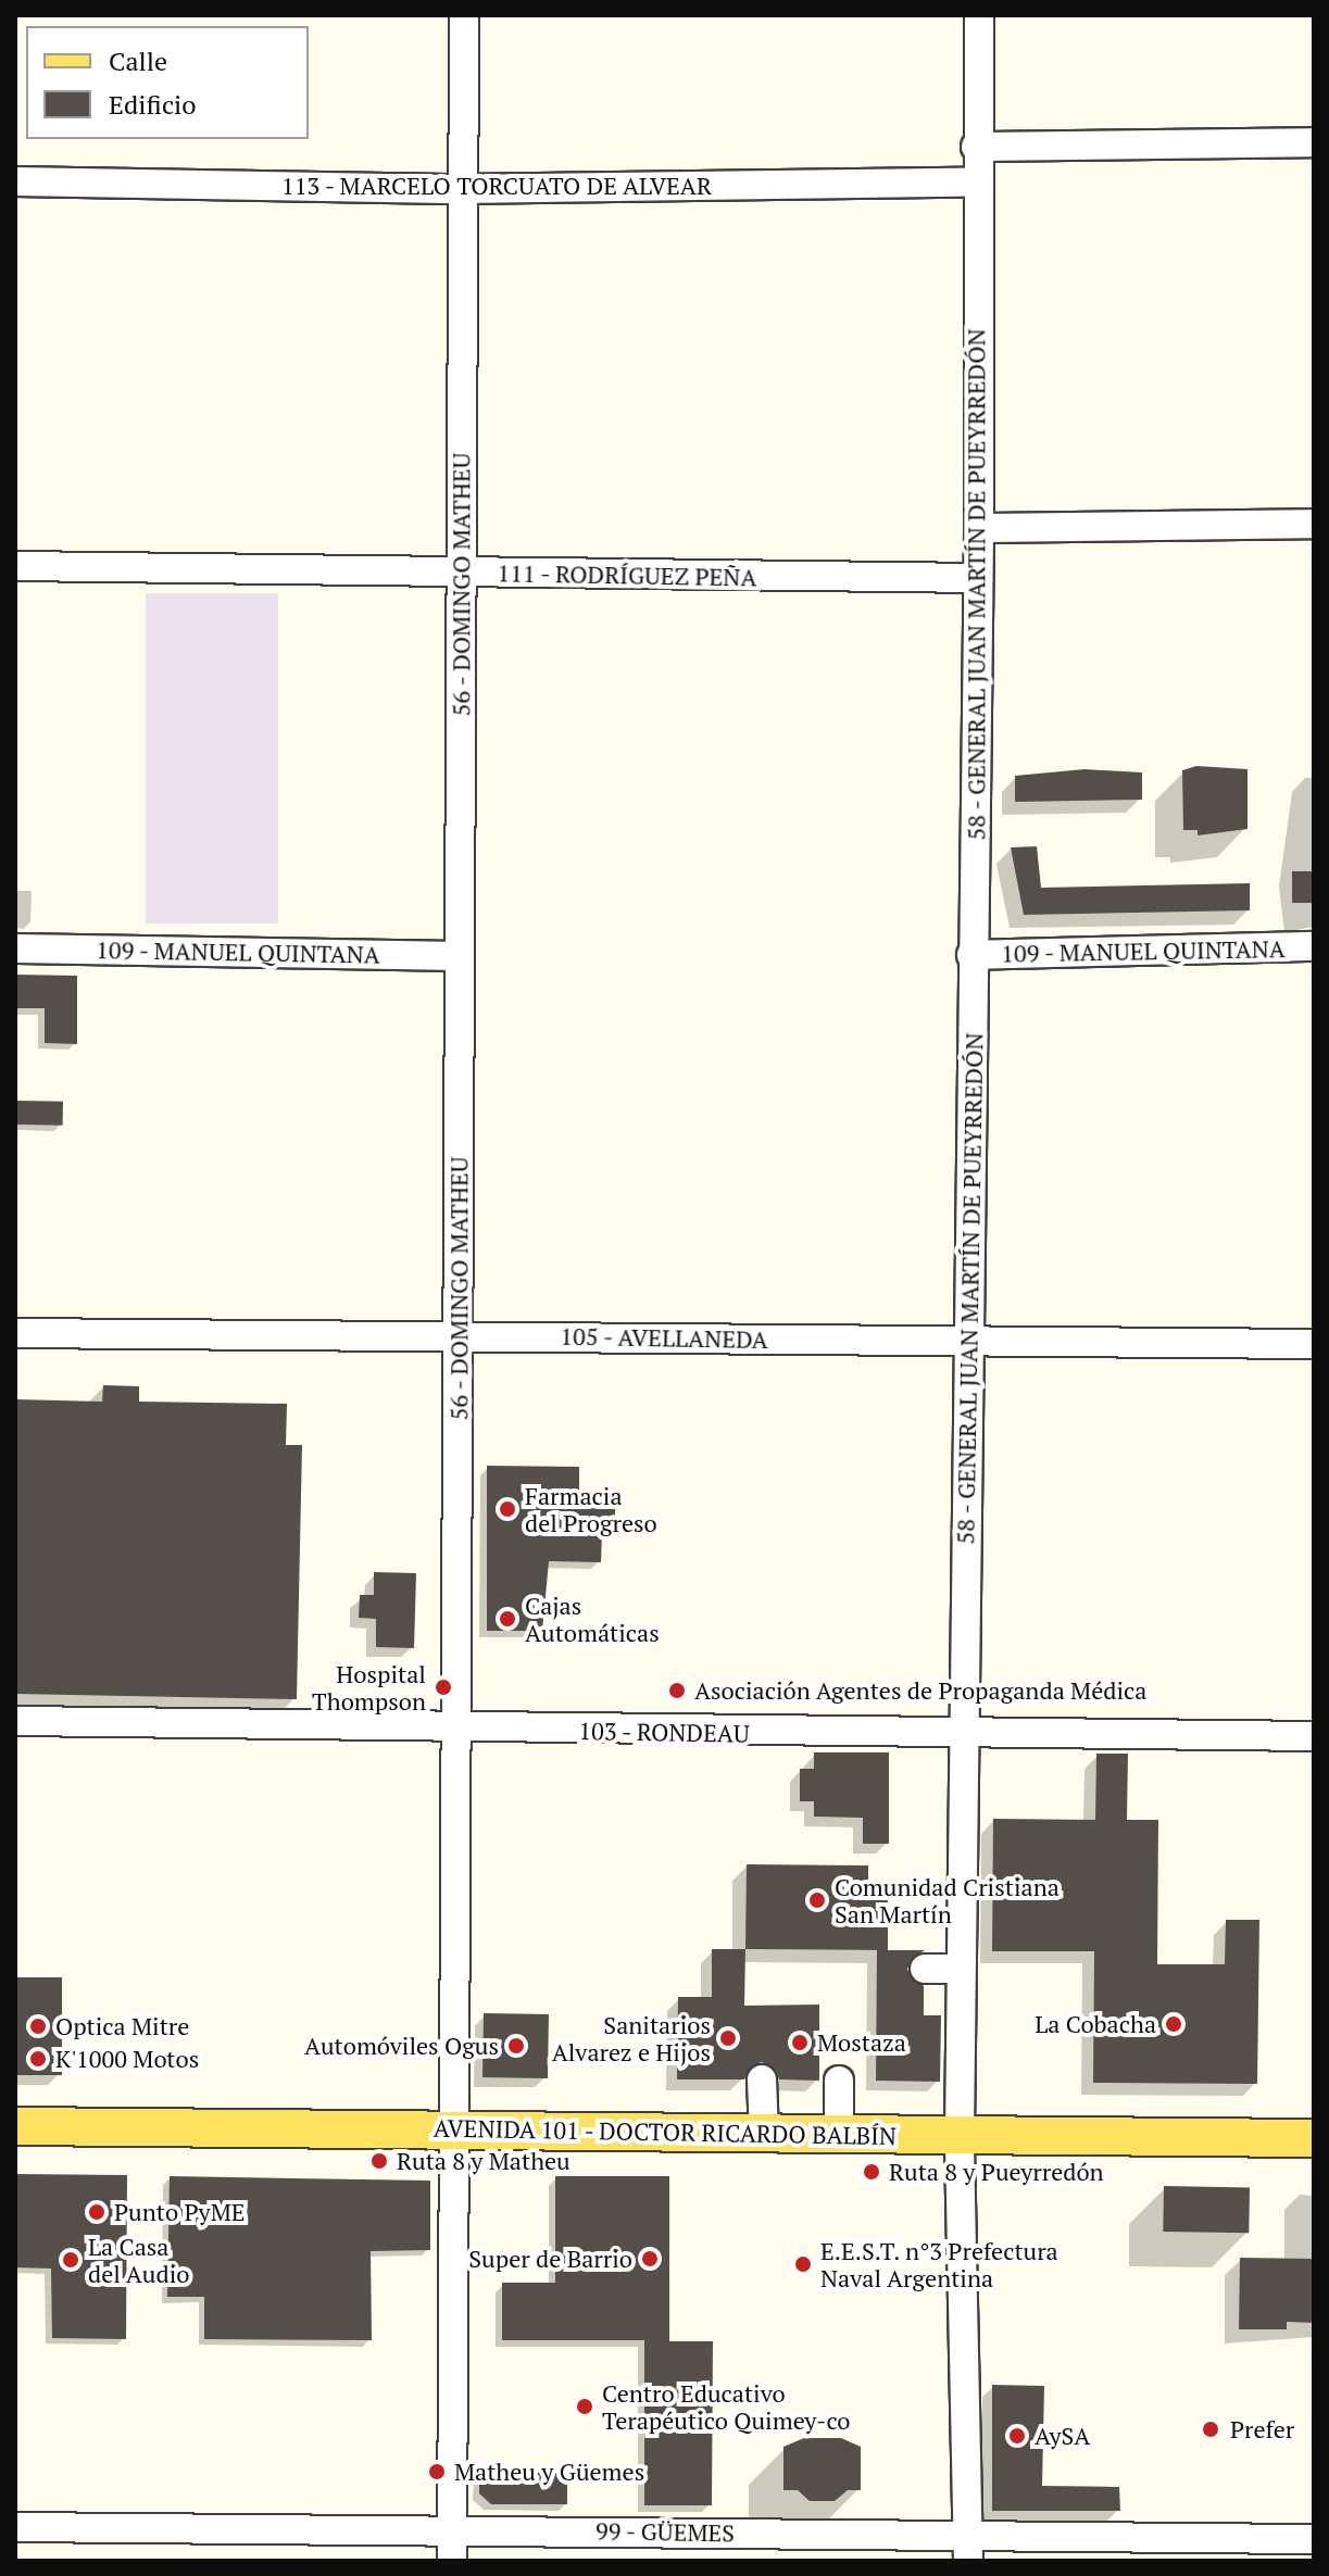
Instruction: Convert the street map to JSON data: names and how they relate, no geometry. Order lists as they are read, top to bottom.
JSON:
{
  "streets": {
    "main road": ["AVENIDA 101 - DOCTOR RICARDO BALBÍN"],
    "street": [
      "113 - MARCELO TORCUATO DE ALVEAR",
      "111 - RODRÍGUEZ PEÑA",
      "56 - DOMINGO MATHEU",
      "58 - GENERAL JUAN MARTÍN DE PUEYRREDÓN",
      "109 - MANUEL QUINTANA",
      "105 - AVELLANEDA",
      "103 - RONDEAU",
      "99 - GÜEMES"
    ]
  },
  "crossings": [
    ["113 - MARCELO TORCUATO DE ALVEAR", "56 - DOMINGO MATHEU"],
    ["113 - MARCELO TORCUATO DE ALVEAR", "58 - GENERAL JUAN MARTÍN DE PUEYRREDÓN"],
    ["111 - RODRÍGUEZ PEÑA", "56 - DOMINGO MATHEU"],
    ["111 - RODRÍGUEZ PEÑA", "58 - GENERAL JUAN MARTÍN DE PUEYRREDÓN"],
    ["56 - DOMINGO MATHEU", "109 - MANUEL QUINTANA"],
    ["56 - DOMINGO MATHEU", "105 - AVELLANEDA"],
    ["56 - DOMINGO MATHEU", "103 - RONDEAU"],
    ["56 - DOMINGO MATHEU", "AVENIDA 101 - DOCTOR RICARDO BALBÍN"],
    ["56 - DOMINGO MATHEU", "99 - GÜEMES"],
    ["58 - GENERAL JUAN MARTÍN DE PUEYRREDÓN", "109 - MANUEL QUINTANA"],
    ["58 - GENERAL JUAN MARTÍN DE PUEYRREDÓN", "105 - AVELLANEDA"],
    ["58 - GENERAL JUAN MARTÍN DE PUEYRREDÓN", "103 - RONDEAU"],
    ["58 - GENERAL JUAN MARTÍN DE PUEYRREDÓN", "AVENIDA 101 - DOCTOR RICARDO BALBÍN"],
    ["58 - GENERAL JUAN MARTÍN DE PUEYRREDÓN", "99 - GÜEMES"]
  ],
  "places": [
    "Farmacia del Progreso",
    "Cajas Automáticas",
    "Hospital Thompson",
    "Asociación Agentes de Propaganda Médica",
    "Comunidad Cristiana San Martín",
    "La Cobacha",
    "Optica Mitre",
    "Sanitarios Alvarez e Hijos",
    "Mostaza",
    "Automóviles Ogus",
    "K'1000 Motos",
    "Ruta 8 y Matheu",
    "Ruta 8 y Pueyrredón",
    "Punto PyME",
    "Super de Barrio",
    "La Casa del Audio",
    "E.E.S.T. n°3 Prefectura Naval Argentina",
    "Centro Educativo Terapéutico Quimey-co",
    "Prefer",
    "AySA",
    "Matheu y Güemes"
  ],
  "legend": ["Calle", "Edificio"]
}
